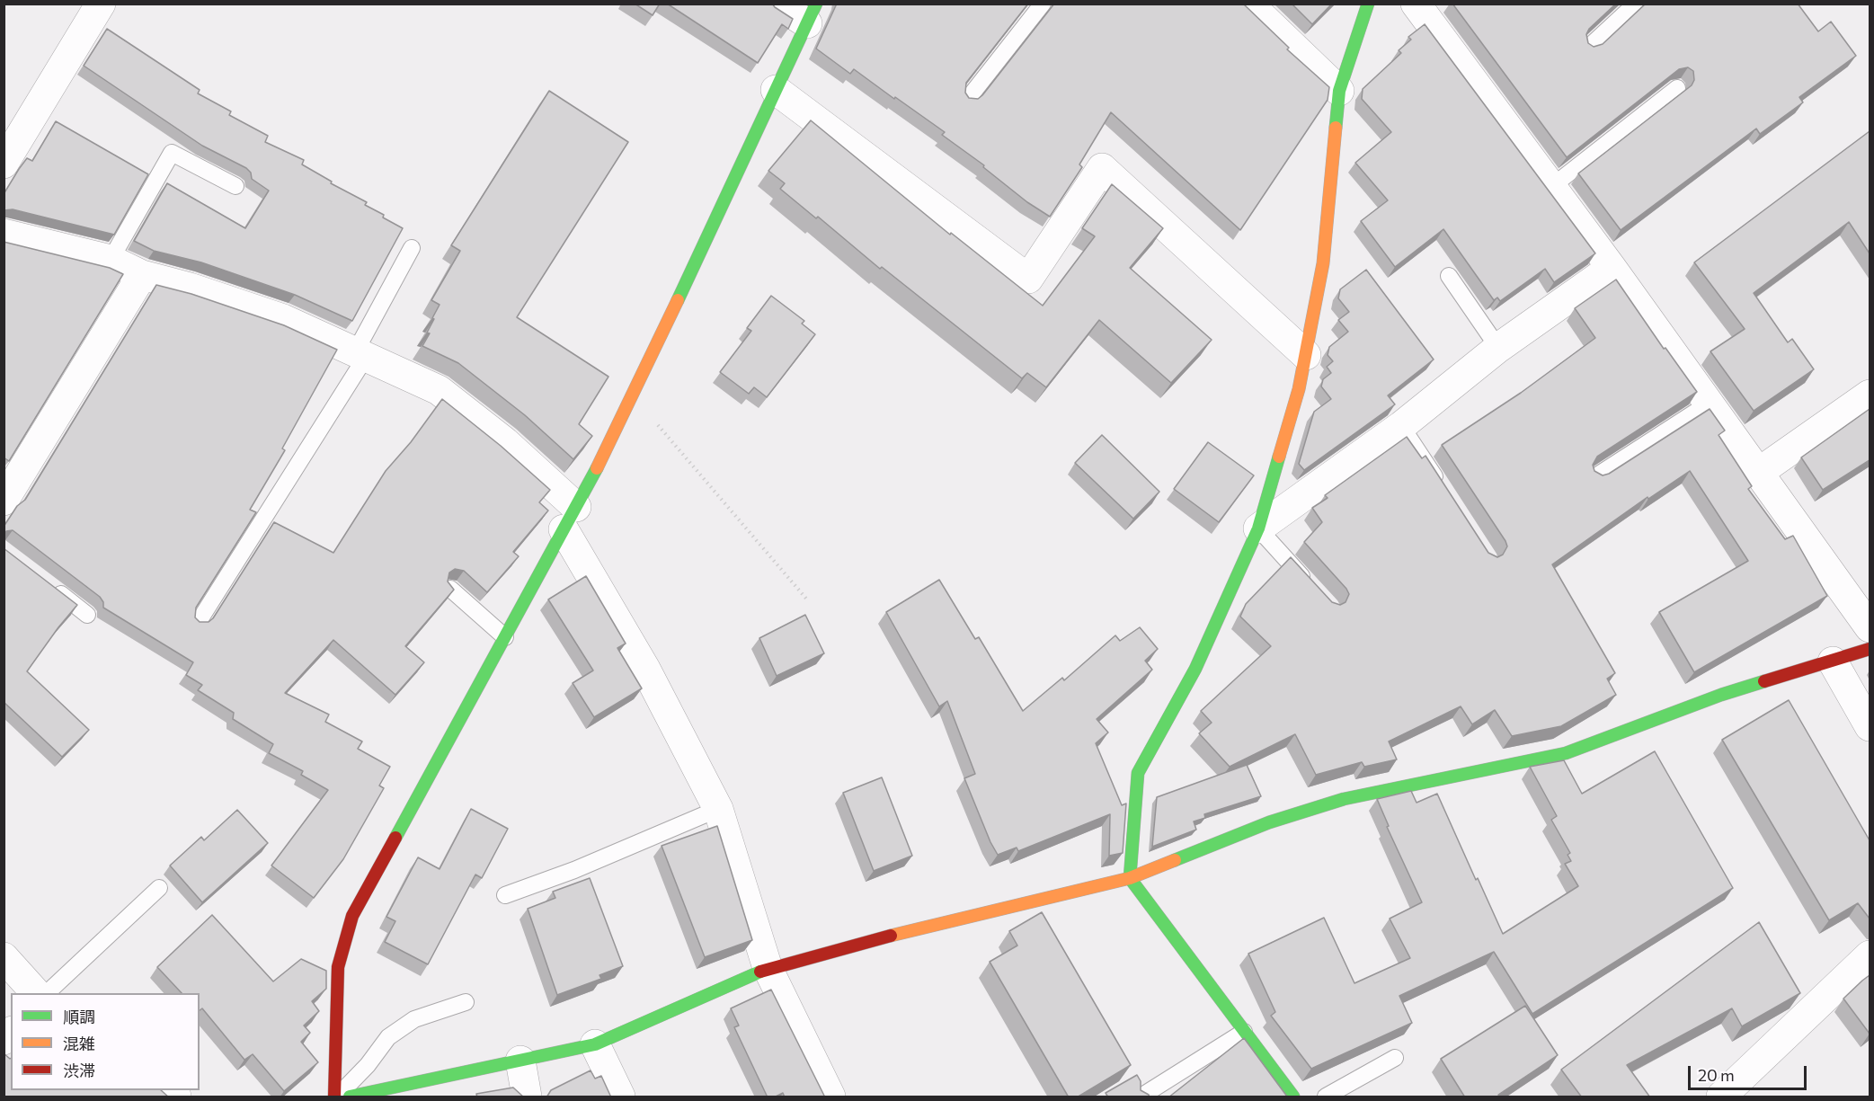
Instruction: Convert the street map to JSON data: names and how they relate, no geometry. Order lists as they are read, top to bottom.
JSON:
{
  "legend": ["順調", "混雑", "渋滞"],
  "scale_bar": "20 m"
}
